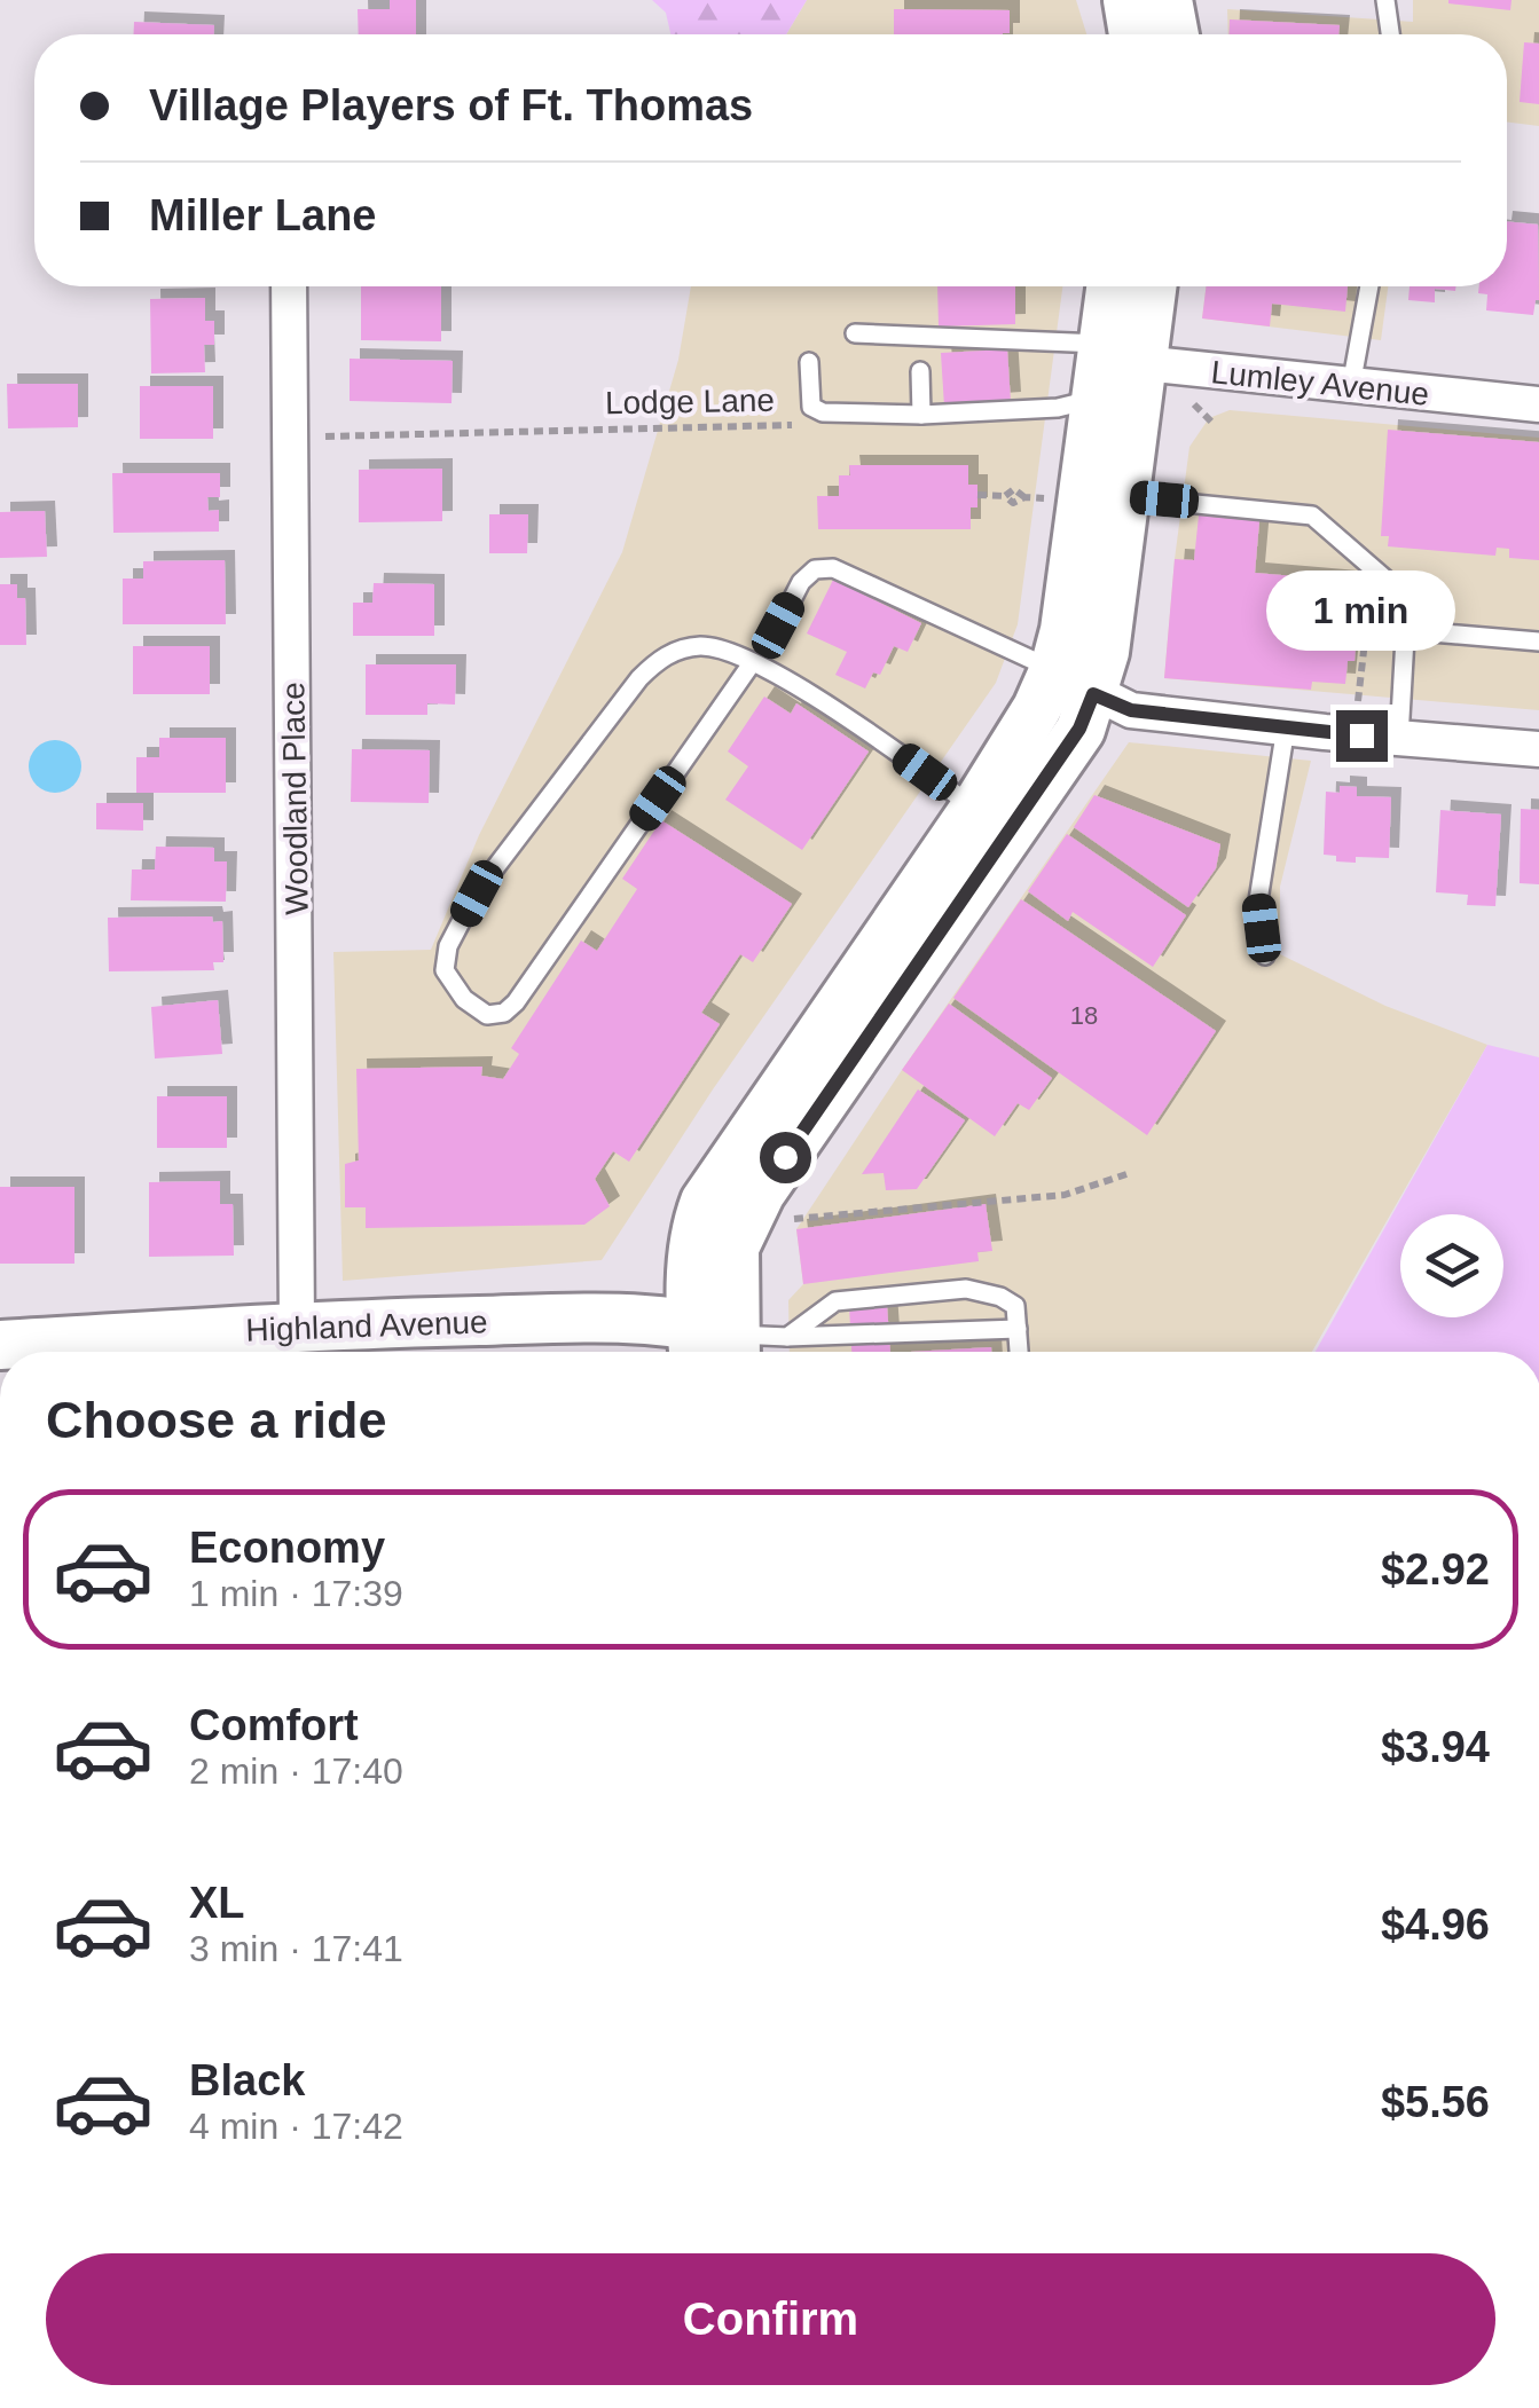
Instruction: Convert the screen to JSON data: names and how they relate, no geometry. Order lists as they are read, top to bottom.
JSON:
{
  "streets": {
    "main road": ["Highland Avenue"],
    "street": ["Lumley Avenue", "Woodland Place"],
    "path": ["Lodge Lane"]
  },
  "crossings": [
    ["Lodge Lane", "Woodland Place"],
    ["Woodland Place", "Highland Avenue"]
  ],
  "house_numbers": ["18"],
  "page": {
    "banner": ["Village Players of Ft. Thomas", "Miller Lane"],
    "bubble": "1 min",
    "heading": "Choose a ride",
    "list": [
      {
        "name": "Economy",
        "note": "1 min · 17:39",
        "value": "$2.92"
      },
      {
        "name": "Comfort",
        "note": "2 min · 17:40",
        "value": "$3.94"
      },
      {
        "name": "XL",
        "note": "3 min · 17:41",
        "value": "$4.96"
      },
      {
        "name": "Black",
        "note": "4 min · 17:42",
        "value": "$5.56"
      }
    ],
    "buttons": "Confirm"
  }
}
